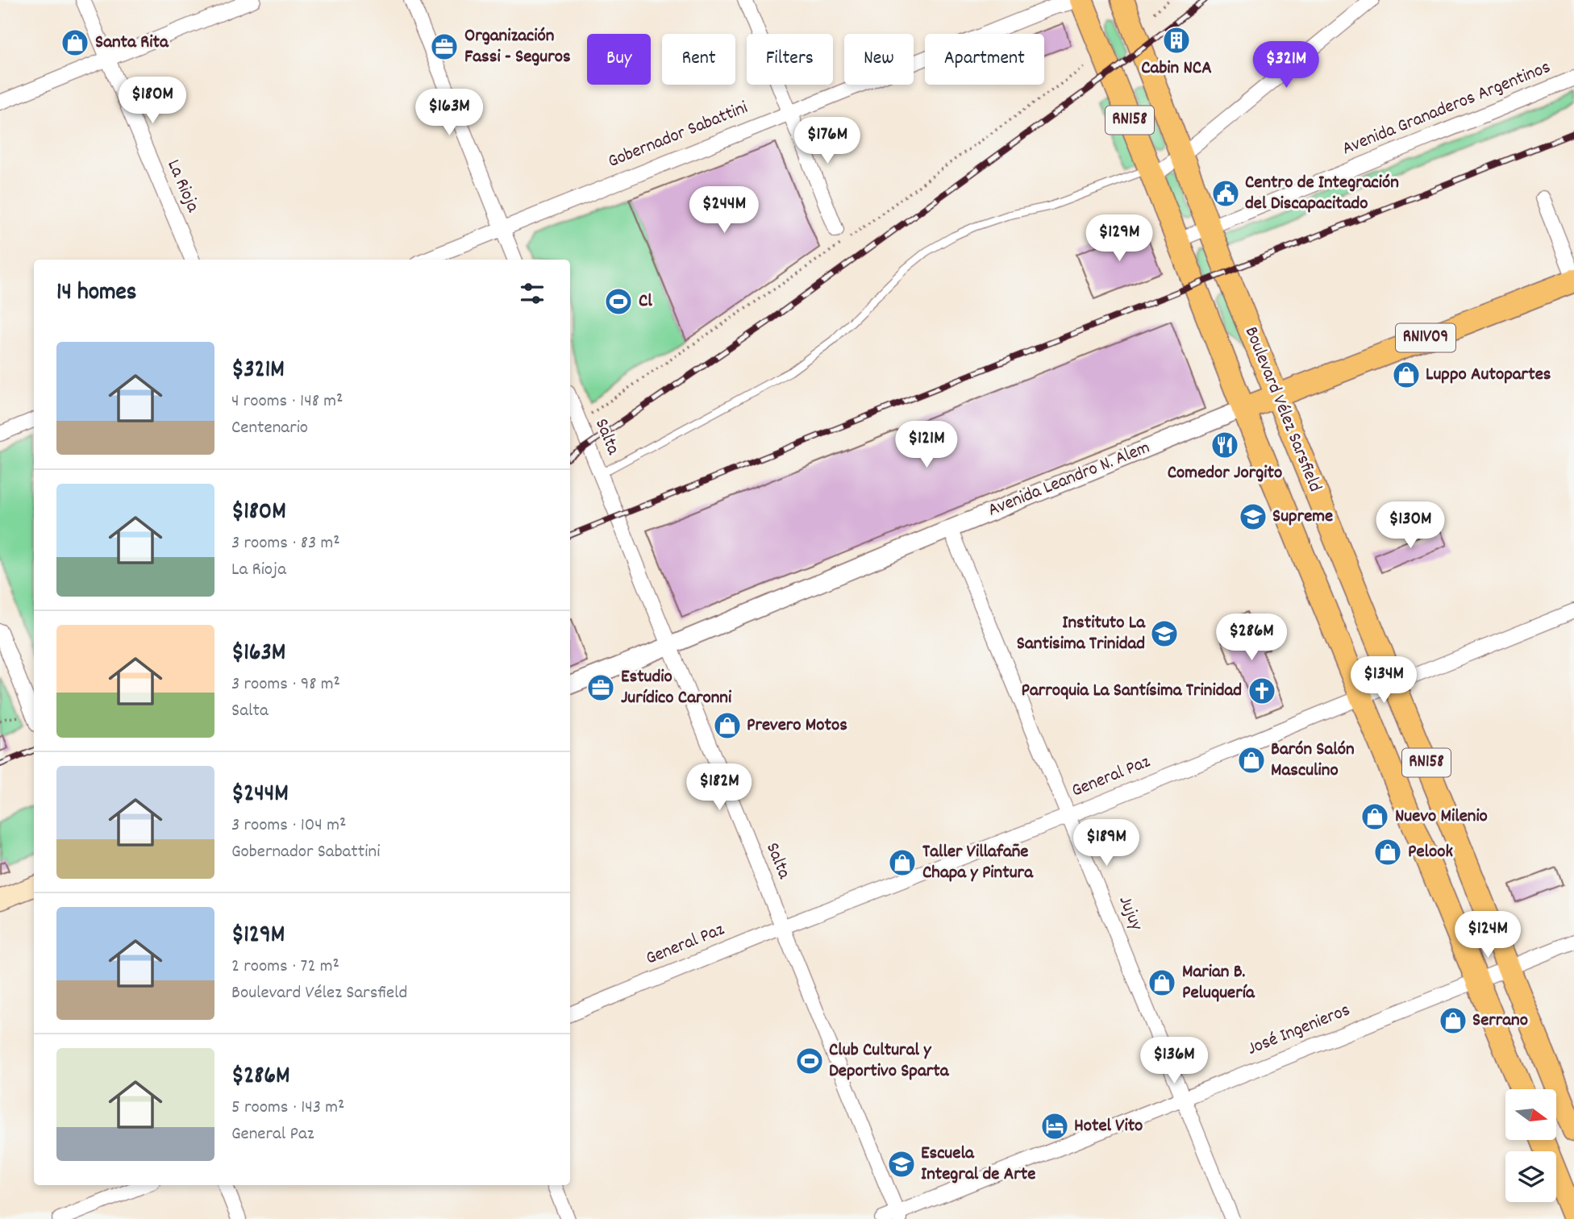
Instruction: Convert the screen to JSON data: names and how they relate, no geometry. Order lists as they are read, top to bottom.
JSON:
{
  "streets": {
    "main road": [
      "RN158",
      "RN1V09",
      "Boulevard Vélez Sarsfield",
      "Avenida Leandro N. Alem"
    ],
    "street": [
      "Avenida Granaderos Argentinos",
      "Gobernador Sabattini",
      "La Rioja",
      "Salta",
      "General Paz",
      "Jujuy",
      "José Ingenieros"
    ]
  },
  "crossings": [
    ["Avenida Granaderos Argentinos", "Boulevard Vélez Sarsfield"],
    ["Gobernador Sabattini", "Boulevard Vélez Sarsfield"],
    ["Boulevard Vélez Sarsfield", "Avenida Leandro N. Alem"],
    ["Boulevard Vélez Sarsfield", "General Paz"],
    ["Boulevard Vélez Sarsfield", "José Ingenieros"],
    ["Salta", "Avenida Leandro N. Alem"],
    ["Salta", "General Paz"],
    ["Salta", "José Ingenieros"],
    ["Avenida Leandro N. Alem", "Jujuy"],
    ["General Paz", "Jujuy"],
    ["Jujuy", "José Ingenieros"]
  ],
  "places": {
    "building": ["Cabin NCA"],
    "shop": [
      "Santa Rita",
      "Luppo Autopartes",
      "Prevero Motos",
      "Barón Salón Masculino",
      "Nuevo Milenio",
      "Pelook",
      "Taller Villafañe Chapa y Pintura",
      "Marian B. Peluquería",
      "Serrano"
    ],
    "office": ["Organización Fassi - Seguros", "Estudio Jurídico Caronni"],
    "public building": ["Centro de Integración del Discapacitado"],
    "sports": ["Cl", "Club Cultural y Deportivo Sparta"],
    "restaurant": ["Comedor Jorgito"],
    "school or university": ["Supreme", "Instituto La Santisima Trinidad", "Escuela Integral de Arte"],
    "church": ["Parroquia La Santísima Trinidad"],
    "hotel": ["Hotel Vito"]
  },
  "north": "right",
  "page": {
    "chip": [
      "Buy",
      "Rent",
      "Filters",
      "New",
      "Apartment"
    ],
    "price": [
      "$321M",
      "$180M",
      "$163M",
      "$176M",
      "$244M",
      "$129M",
      "$121M",
      "$130M",
      "$286M",
      "$134M",
      "$182M",
      "$189M",
      "$124M",
      "$136M"
    ],
    "heading": "14 homes",
    "list": [
      {
        "name": "$321M",
        "note": "4 rooms · 148 m² · Centenario"
      },
      {
        "name": "$180M",
        "note": "3 rooms · 83 m² · La Rioja"
      },
      {
        "name": "$163M",
        "note": "3 rooms · 98 m² · Salta"
      },
      {
        "name": "$244M",
        "note": "3 rooms · 104 m² · Gobernador Sabattini"
      },
      {
        "name": "$129M",
        "note": "2 rooms · 72 m² · Boulevard Vélez Sarsfield"
      },
      {
        "name": "$286M",
        "note": "5 rooms · 143 m² · General Paz"
      }
    ]
  }
}
